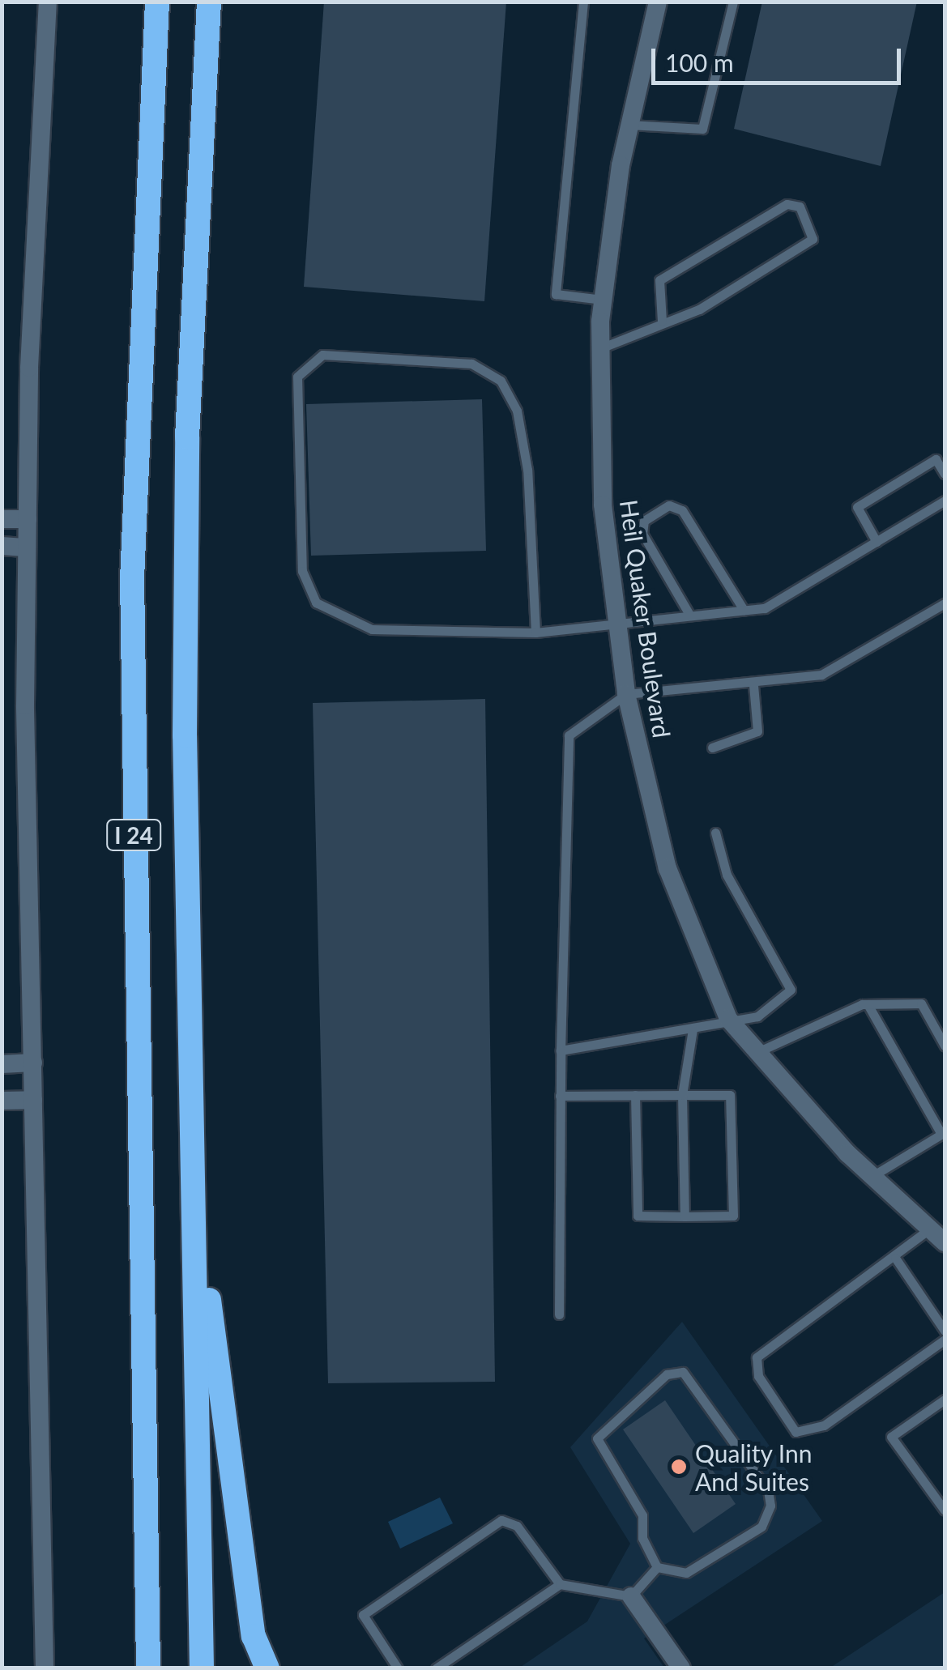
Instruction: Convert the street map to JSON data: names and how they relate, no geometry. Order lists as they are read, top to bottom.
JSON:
{
  "streets": {
    "highway": ["I 24"],
    "street": ["Heil Quaker Boulevard"]
  },
  "places": ["Quality Inn And Suites"],
  "scale_bar": "100 m"
}
